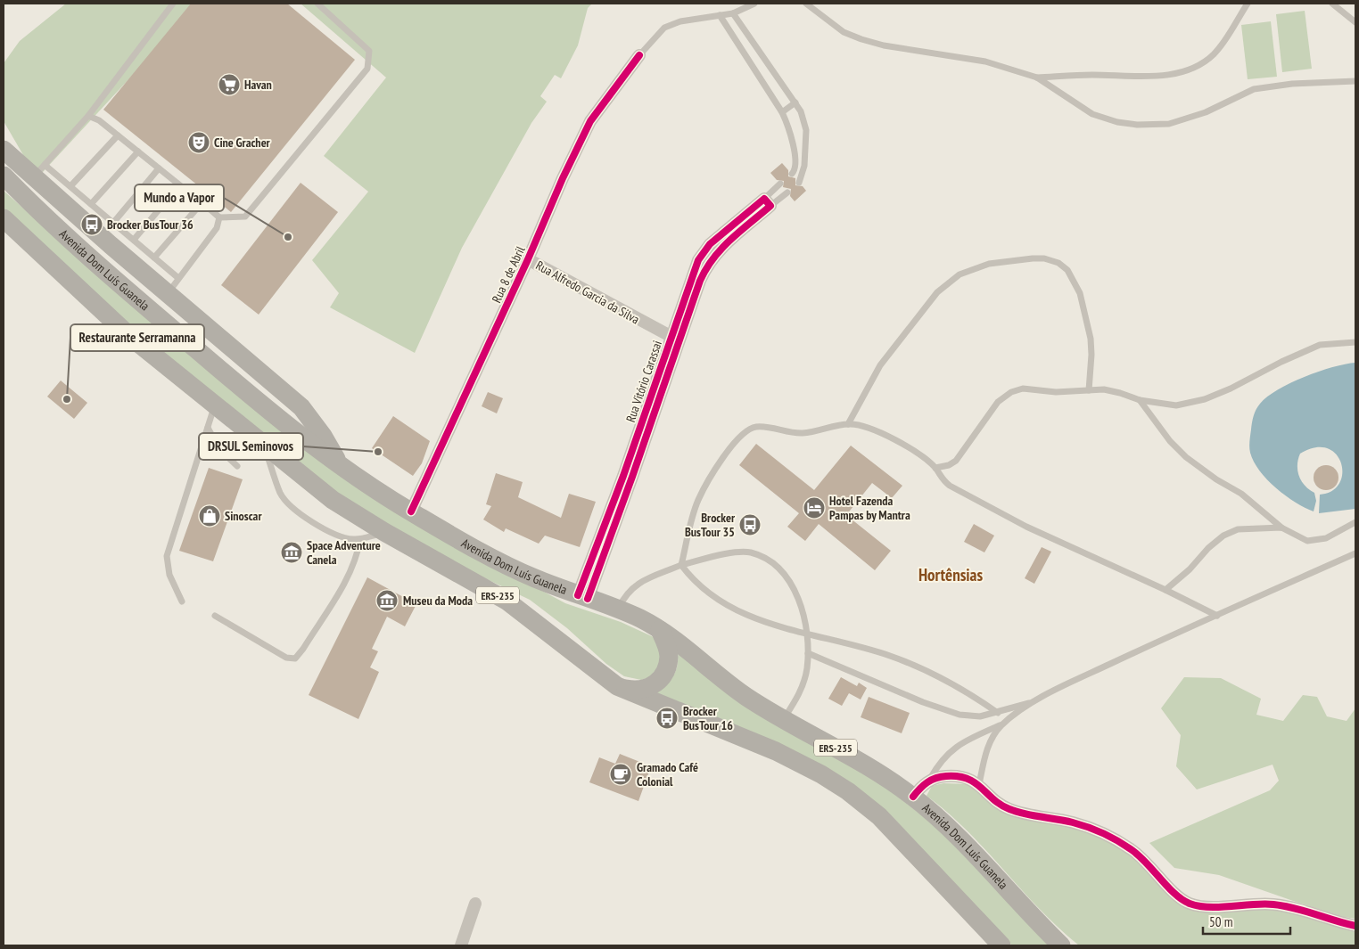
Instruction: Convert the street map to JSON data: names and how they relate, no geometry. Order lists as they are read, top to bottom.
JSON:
{
  "streets": {
    "main road": ["Avenida Dom Luís Guanela", "ERS-235"],
    "street": ["Rua 8 de Abril", "Rua Alfredo Garcia da Silva", "Rua Vitório Carassai"]
  },
  "crossings": [
    ["Avenida Dom Luís Guanela", "Rua 8 de Abril"],
    ["Avenida Dom Luís Guanela", "Rua Vitório Carassai"],
    ["Rua 8 de Abril", "Rua Alfredo Garcia da Silva"],
    ["Rua Alfredo Garcia da Silva", "Rua Vitório Carassai"]
  ],
  "districts": ["Hortênsias"],
  "places": {
    "supermarket": ["Havan"],
    "theatre": ["Cine Gracher"],
    "bus stop": ["Brocker BusTour 36", "Brocker BusTour 35", "Brocker BusTour 16"],
    "other": ["Mundo a Vapor", "Restaurante Serramanna", "DRSUL Seminovos"],
    "hotel": ["Hotel Fazenda Pampas by Mantra"],
    "shop": ["Sinoscar"],
    "museum": ["Space Adventure Canela", "Museu da Moda"],
    "cafe": ["Gramado Café Colonial"]
  },
  "scale_bar": "50 m"
}
